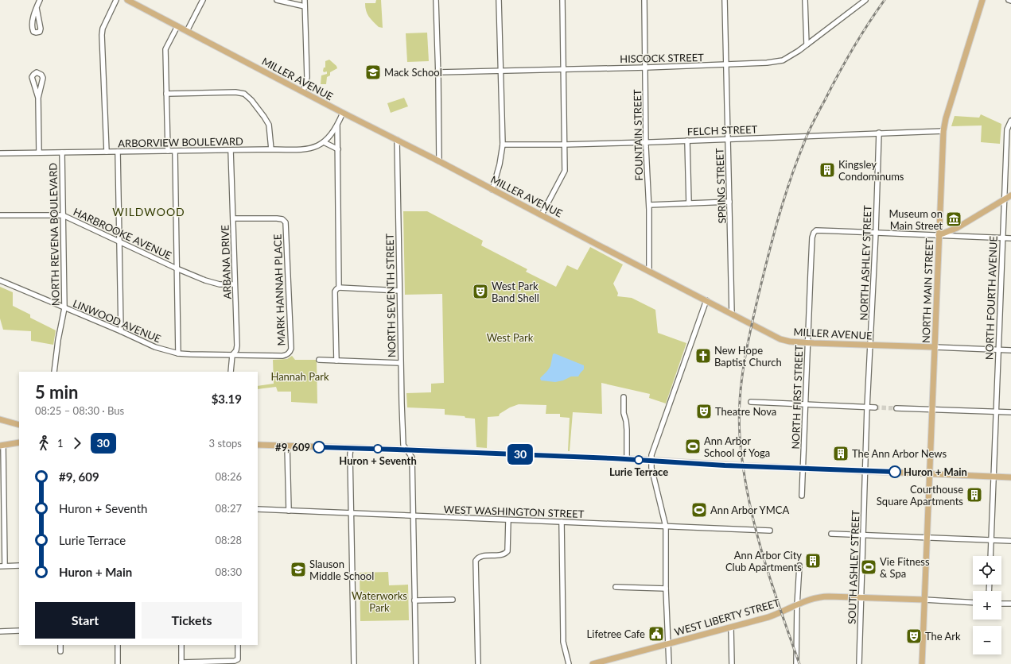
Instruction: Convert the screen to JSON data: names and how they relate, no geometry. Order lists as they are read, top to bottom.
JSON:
{
  "streets": {
    "main road": ["MILLER AVENUE", "NORTH MAIN STREET", "WEST LIBERTY STREET"],
    "street": [
      "HISCOCK STREET",
      "FELCH STREET",
      "FOUNTAIN STREET",
      "ARBORVIEW BOULEVARD",
      "SPRING STREET",
      "HARBROOKE AVENUE",
      "NORTH REVENA BOULEVARD",
      "ARBANA DRIVE",
      "NORTH ASHLEY STREET",
      "MARK HANNAH PLACE",
      "NORTH SEVENTH STREET",
      "NORTH FOURTH AVENUE",
      "LINWOOD AVENUE",
      "NORTH FIRST STREET",
      "WEST WASHINGTON STREET",
      "SOUTH ASHLEY STREET"
    ]
  },
  "crossings": [
    ["HISCOCK STREET", "FOUNTAIN STREET"],
    ["HISCOCK STREET", "SPRING STREET"],
    ["MILLER AVENUE", "FOUNTAIN STREET"],
    ["MILLER AVENUE", "ARBORVIEW BOULEVARD"],
    ["MILLER AVENUE", "SPRING STREET"],
    ["MILLER AVENUE", "NORTH ASHLEY STREET"],
    ["MILLER AVENUE", "NORTH MAIN STREET"],
    ["MILLER AVENUE", "NORTH SEVENTH STREET"],
    ["MILLER AVENUE", "NORTH FIRST STREET"],
    ["FELCH STREET", "FOUNTAIN STREET"],
    ["FELCH STREET", "SPRING STREET"],
    ["FELCH STREET", "NORTH ASHLEY STREET"],
    ["FELCH STREET", "NORTH MAIN STREET"],
    ["ARBORVIEW BOULEVARD", "NORTH REVENA BOULEVARD"],
    ["ARBORVIEW BOULEVARD", "ARBANA DRIVE"],
    ["HARBROOKE AVENUE", "NORTH REVENA BOULEVARD"],
    ["HARBROOKE AVENUE", "ARBANA DRIVE"],
    ["NORTH REVENA BOULEVARD", "LINWOOD AVENUE"],
    ["ARBANA DRIVE", "MARK HANNAH PLACE"],
    ["ARBANA DRIVE", "LINWOOD AVENUE"],
    ["NORTH ASHLEY STREET", "NORTH FIRST STREET"],
    ["NORTH ASHLEY STREET", "SOUTH ASHLEY STREET"],
    ["MARK HANNAH PLACE", "LINWOOD AVENUE"],
    ["NORTH MAIN STREET", "WEST LIBERTY STREET"],
    ["NORTH SEVENTH STREET", "WEST WASHINGTON STREET"],
    ["SOUTH ASHLEY STREET", "WEST LIBERTY STREET"]
  ],
  "districts": ["WILDWOOD"],
  "parks": ["West Park", "Hannah Park", "Waterworks Park"],
  "places": {
    "school or university": ["Mack School", "Slauson Middle School"],
    "building": [
      "Kingsley Condominums",
      "The Ann Arbor News",
      "Courthouse Square Apartments",
      "Ann Arbor City Club Apartments"
    ],
    "museum": ["Museum on Main Street"],
    "theatre": ["West Park Band Shell", "Theatre Nova", "The Ark"],
    "church": ["New Hope Baptist Church"],
    "sports": ["Ann Arbor School of Yoga", "Ann Arbor YMCA", "Vie Fitness & Spa"],
    "other": [
      "#9, 609",
      "Huron + Seventh",
      "Lurie Terrace",
      "Huron + Main"
    ],
    "public building": ["Lifetree Cafe"]
  },
  "lines": ["bus line 30"],
  "page": {
    "on_map": "30",
    "heading": ["5 min", "08:25 – 08:30 · Bus", "$3.19"],
    "legs": ["1", "30", "3 stops"],
    "list": [
      {
        "name": "#9, 609",
        "value": "08:26"
      },
      {
        "name": "Huron + Seventh",
        "value": "08:27"
      },
      {
        "name": "Lurie Terrace",
        "value": "08:28"
      },
      {
        "name": "Huron + Main",
        "value": "08:30"
      }
    ],
    "map_buttons": ["+", "−"],
    "buttons": ["Start", "Tickets"]
  }
}
